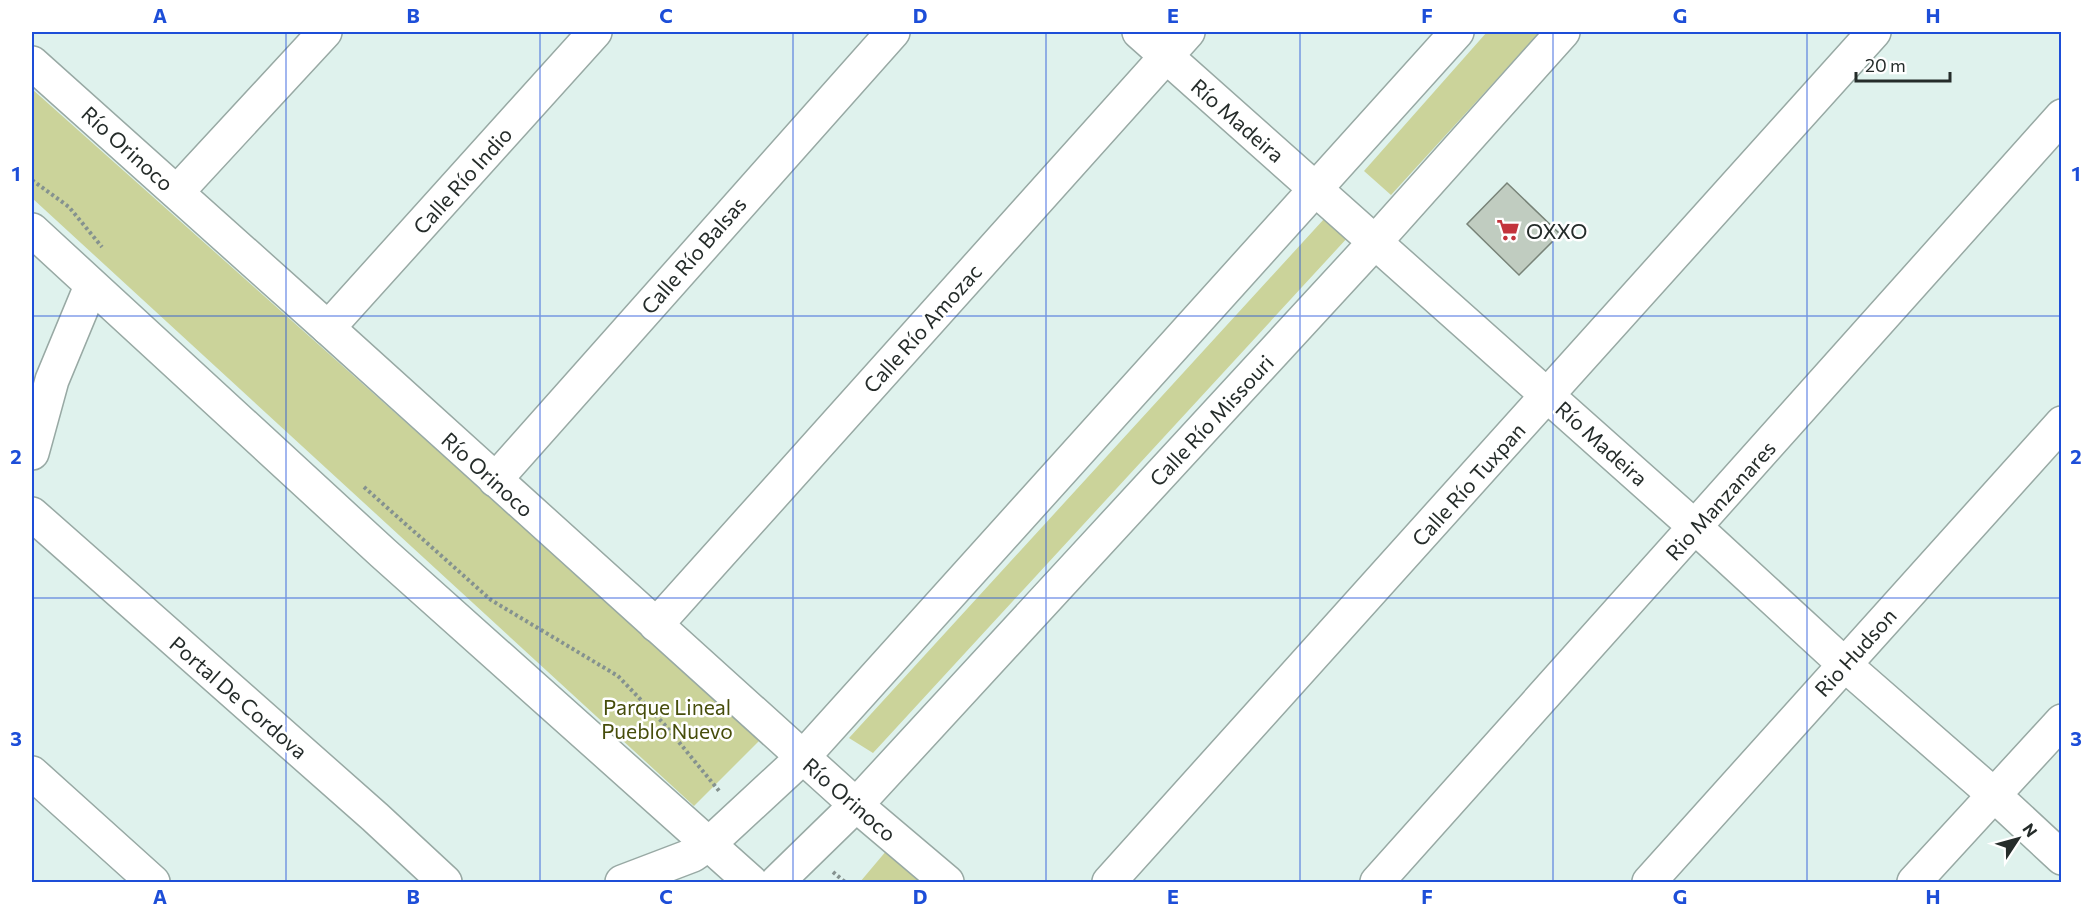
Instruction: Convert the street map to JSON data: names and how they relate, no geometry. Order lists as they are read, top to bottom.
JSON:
{
  "streets": {
    "street": [
      "Río Madeira",
      "Río Orinoco",
      "Calle Río Indio",
      "Calle Río Balsas",
      "Calle Río Amozac",
      "Calle Río Missouri",
      "Calle Río Tuxpan",
      "Rio Manzanares",
      "Rio Hudson",
      "Portal De Cordova"
    ]
  },
  "crossings": [
    ["Río Madeira", "Calle Río Amozac"],
    ["Río Madeira", "Calle Río Missouri"],
    ["Río Madeira", "Calle Río Tuxpan"],
    ["Río Madeira", "Rio Manzanares"],
    ["Río Madeira", "Rio Hudson"],
    ["Río Orinoco", "Calle Río Indio"],
    ["Río Orinoco", "Calle Río Balsas"],
    ["Río Orinoco", "Calle Río Amozac"],
    ["Río Orinoco", "Calle Río Missouri"]
  ],
  "parks": ["Parque Lineal Pueblo Nuevo"],
  "places": {
    "supermarket": ["OXXO"]
  },
  "scale_bar": "20 m",
  "north": "top right",
  "grid": {
    "columns": [
      "A",
      "B",
      "C",
      "D",
      "E",
      "F",
      "G",
      "H"
    ],
    "rows": ["1", "2", "3"]
  }
}
